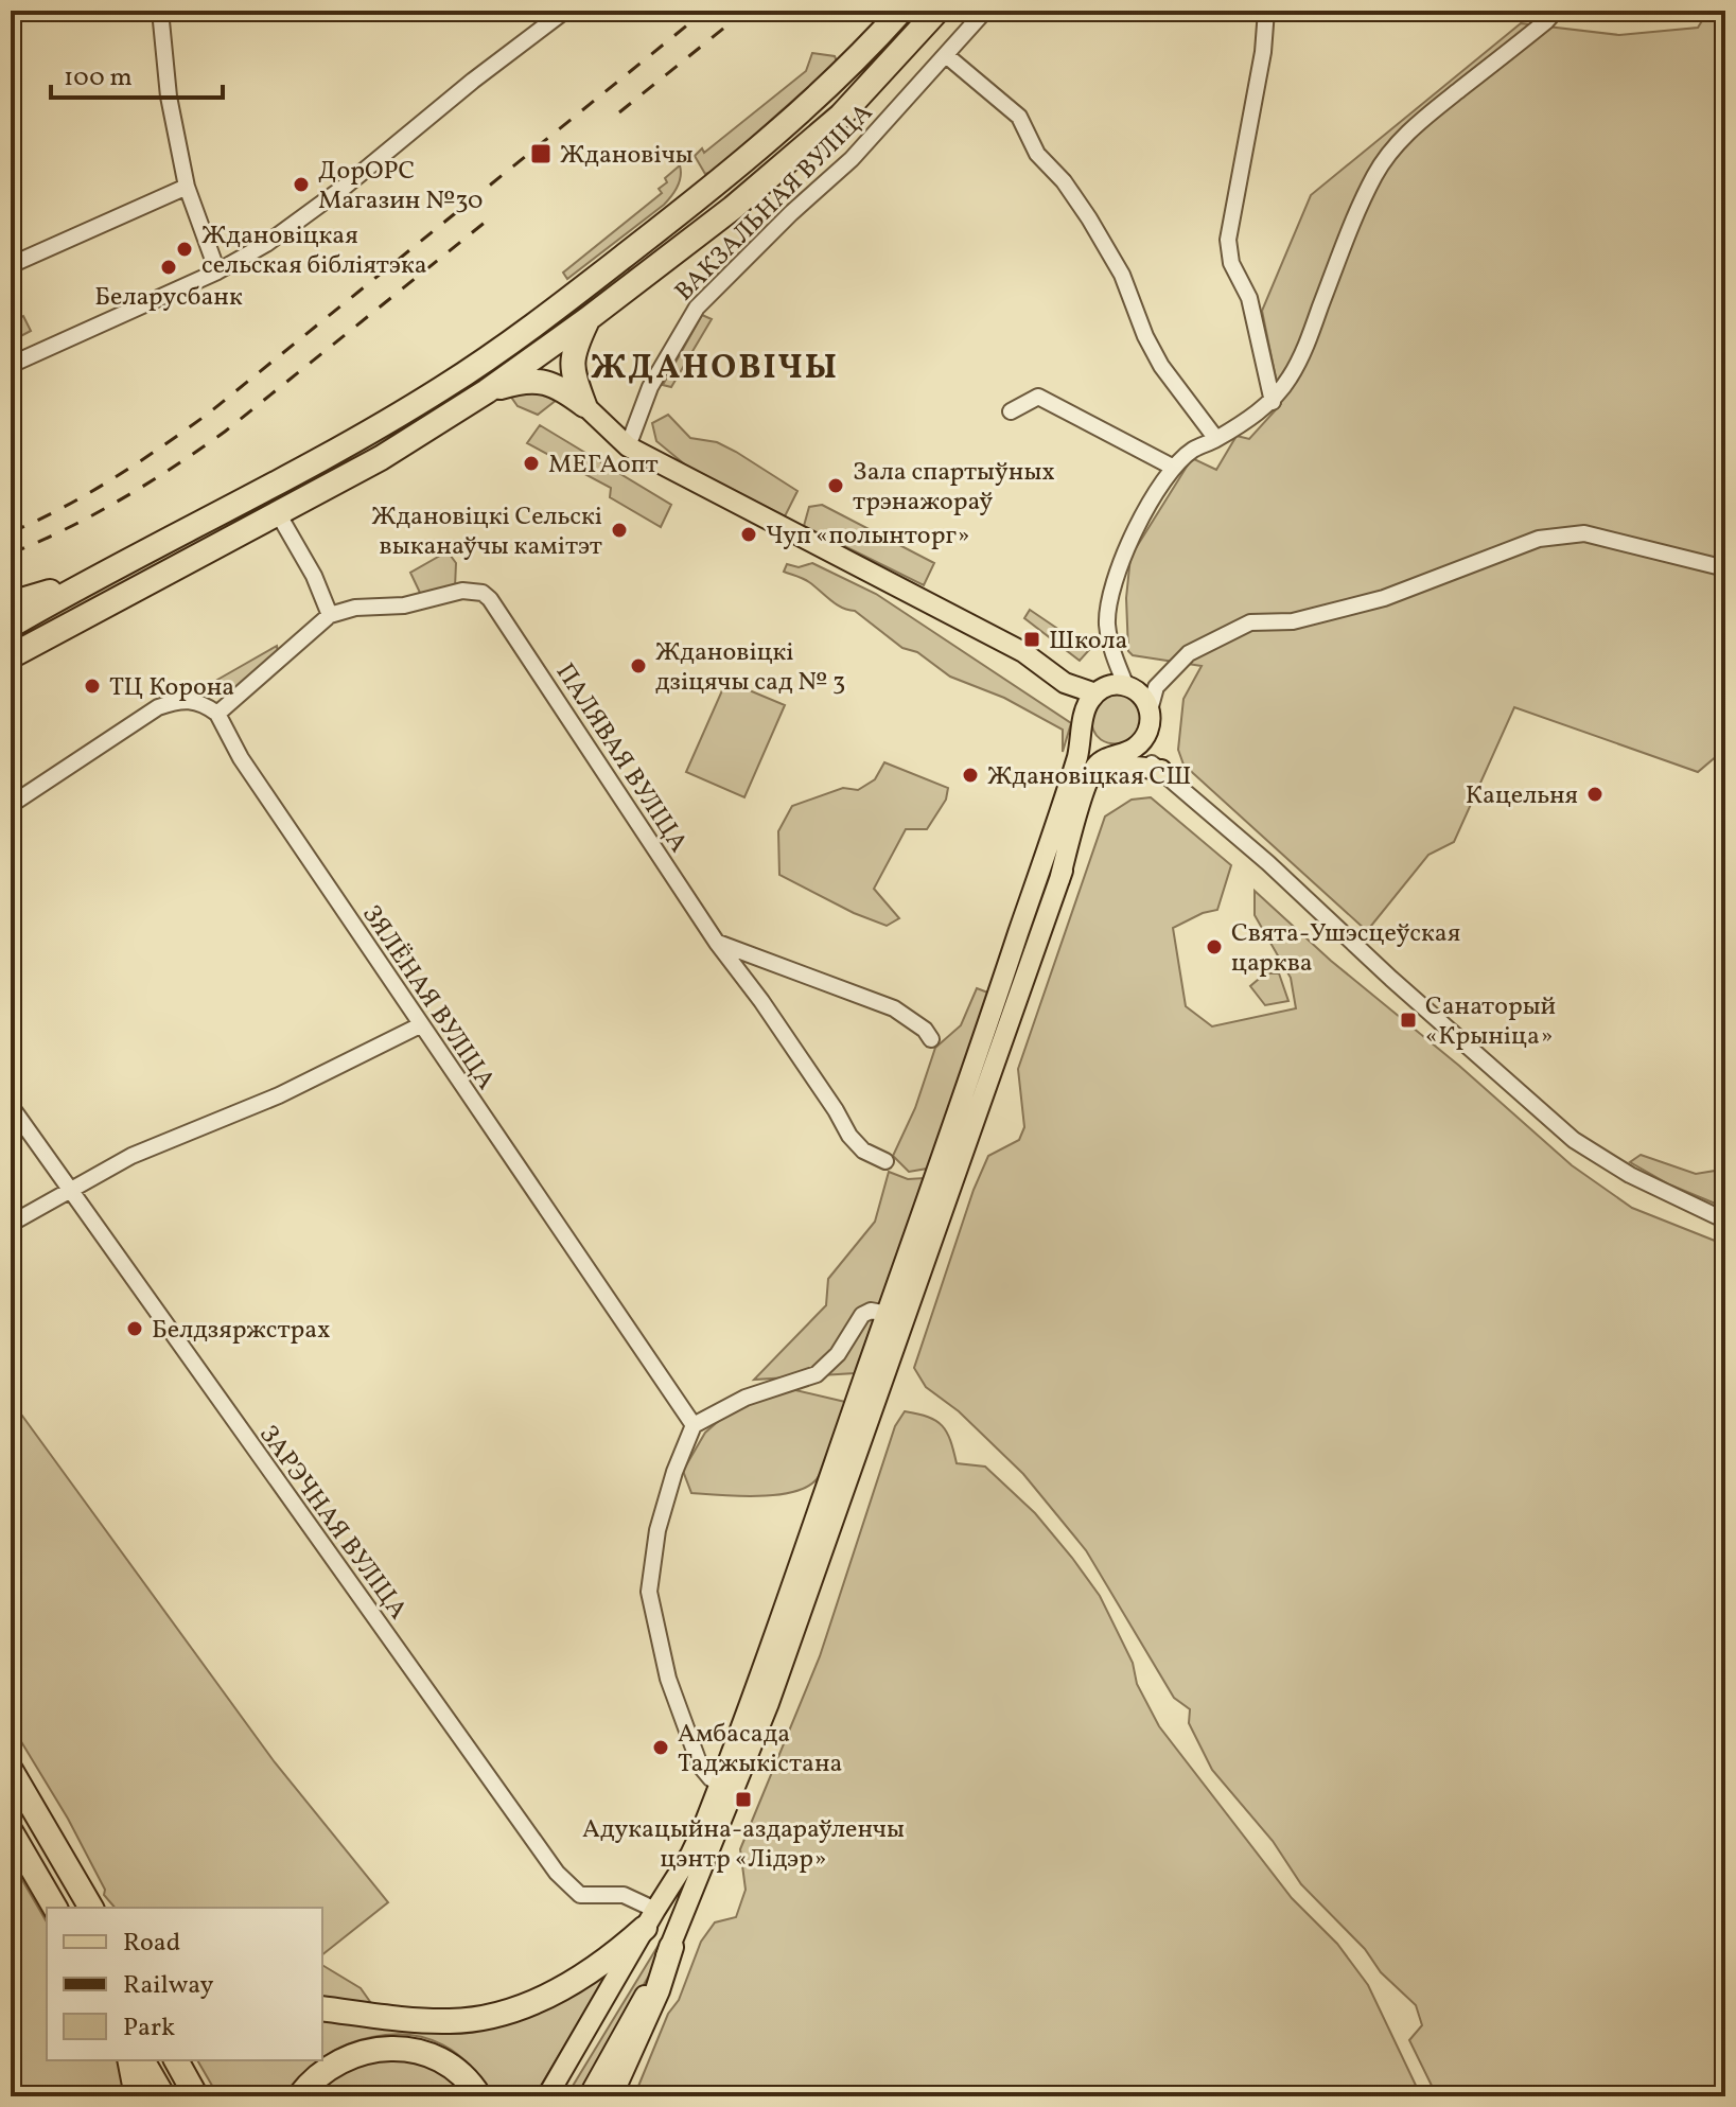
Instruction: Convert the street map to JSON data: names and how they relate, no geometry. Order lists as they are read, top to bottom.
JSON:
{
  "streets": {
    "street": [
      "ВАКЗАЛЬНАЯ ВУЛІЦА",
      "ПАЛЯВАЯ ВУЛІЦА",
      "ЗЯЛЁНАЯ ВУЛІЦА",
      "ЗАРЭЧНАЯ ВУЛІЦА"
    ]
  },
  "districts": ["ЖДАНОВІЧЫ"],
  "places": {
    "transit": [
      "Ждановічы",
      "Школа",
      "Санаторый «Крыніца»",
      "Адукацыйна-аздараўленчы цэнтр «Лідэр»"
    ],
    "other": [
      "ДорОРС Магазин №30",
      "Ждановіцкая сельская бібліятэка",
      "Беларусбанк",
      "МЕГАопт",
      "Зала спартыўных трэнажораў",
      "Ждановіцкі Сельскі выканаўчы камітэт",
      "Чуп «полынторг»",
      "Ждановіцкі дзіцячы сад № 3",
      "ТЦ Корона",
      "Ждановіцкая СШ",
      "Кацельня",
      "Свята-Ушэсцеўская царква",
      "Белдзяржстрах",
      "Амбасада Таджыкістана"
    ]
  },
  "legend": ["Road", "Railway", "Park"],
  "scale_bar": "100 m"
}
